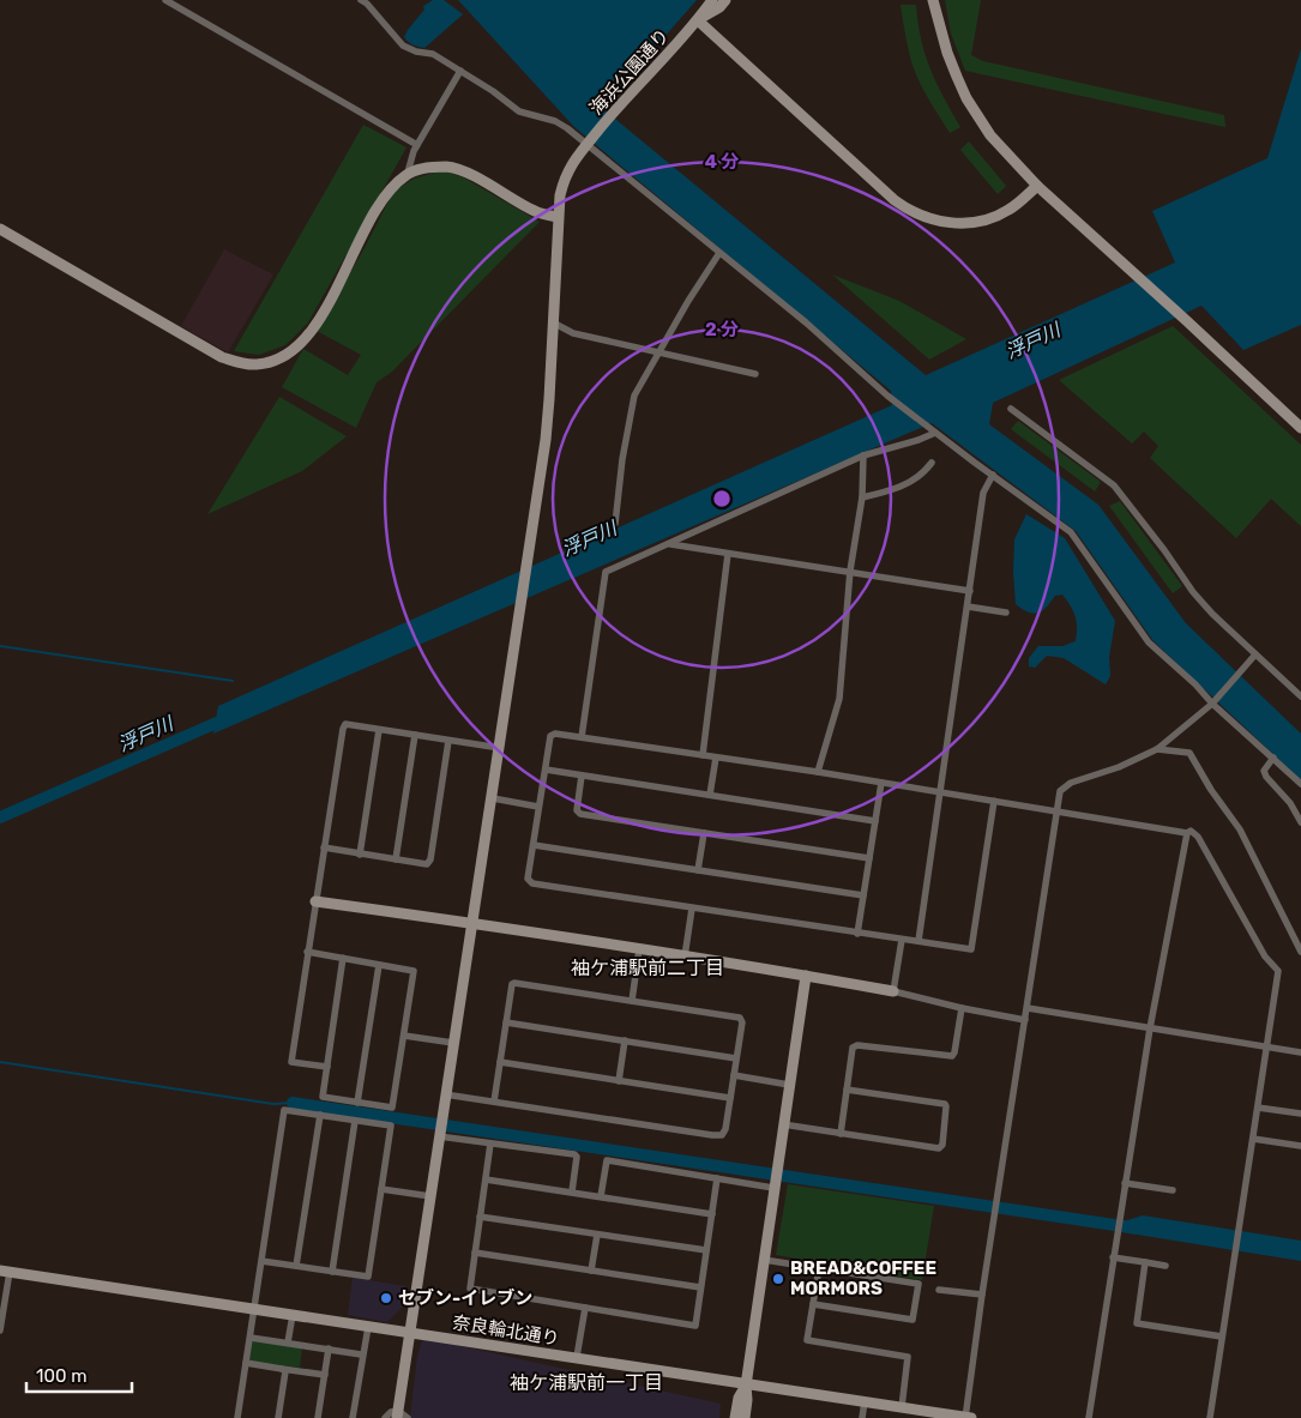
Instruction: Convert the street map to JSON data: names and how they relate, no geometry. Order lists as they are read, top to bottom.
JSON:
{
  "streets": {
    "street": ["海浜公園通り", "奈良輪北通り"]
  },
  "crossings": [
    ["海浜公園通り", "奈良輪北通り"]
  ],
  "districts": ["袖ケ浦駅前二丁目", "袖ケ浦駅前一丁目"],
  "water": ["浮戸川"],
  "places": ["BREAD&COFFEE MORMORS", "セブン-イレブン"],
  "scale_bar": "100 m",
  "rings": ["4 分", "2 分"]
}
